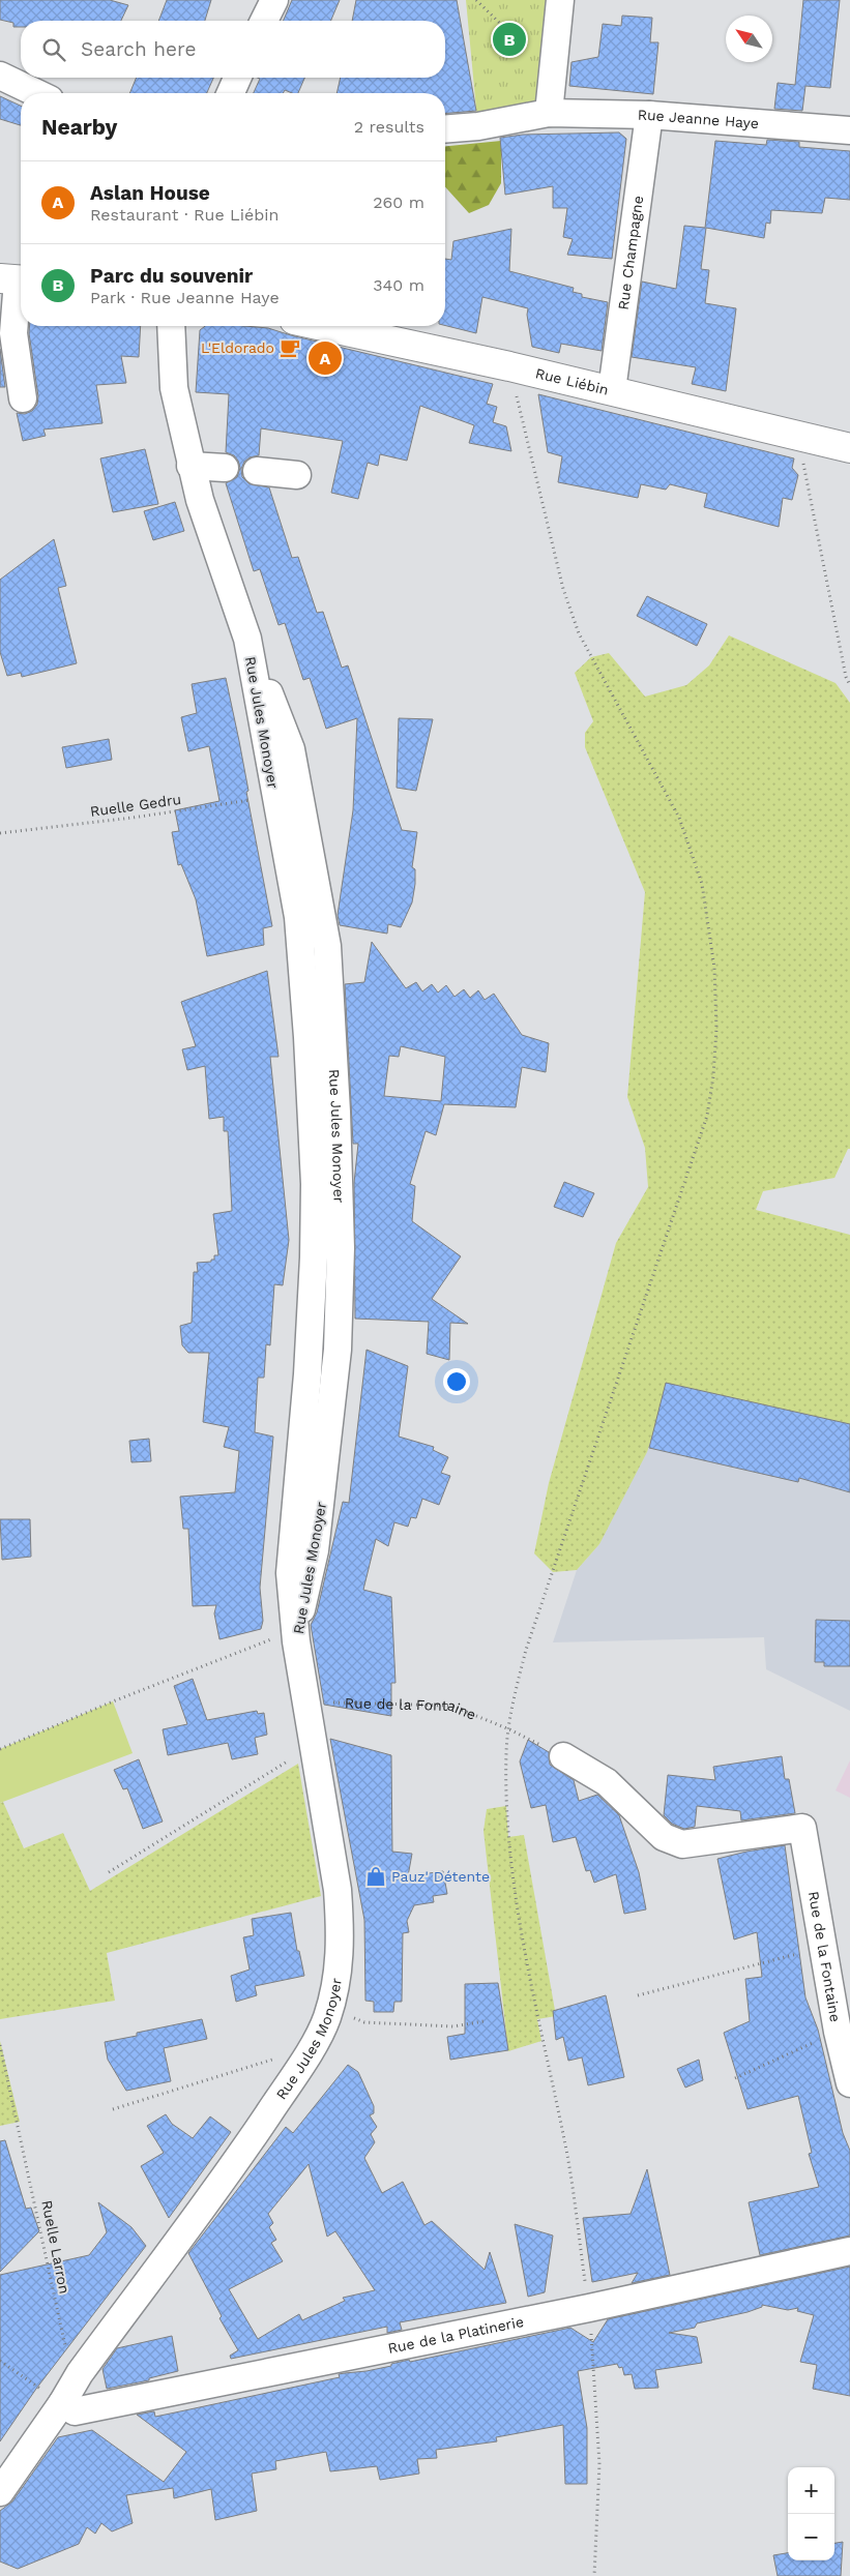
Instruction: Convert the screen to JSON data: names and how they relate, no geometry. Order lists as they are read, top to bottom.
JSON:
{
  "streets": {
    "main road": ["Rue Liébin"],
    "street": [
      "Rue Jeanne Haye",
      "Rue Champagne",
      "Rue Jules Monoyer",
      "Rue de la Fontaine",
      "Rue de la Platinerie"
    ],
    "path": ["Ruelle Gedru", "Ruelle Larron"]
  },
  "crossings": [
    ["Rue Jeanne Haye", "Rue Champagne"],
    ["Rue Champagne", "Rue Liébin"],
    ["Rue Jules Monoyer", "Ruelle Gedru"],
    ["Rue Jules Monoyer", "Rue de la Fontaine"],
    ["Rue Jules Monoyer", "Ruelle Larron"],
    ["Rue Jules Monoyer", "Rue de la Platinerie"]
  ],
  "places": {
    "cafe": ["L'Eldorado"],
    "shop": ["Pauz' Détente"]
  },
  "north": "top left",
  "page": {
    "pins": ["B", "A"],
    "search": "Search here",
    "heading": ["Nearby", "2 results"],
    "list": [
      {
        "mark": "A",
        "name": "Aslan House",
        "note": "Restaurant · Rue Liébin",
        "value": "260 m"
      },
      {
        "mark": "B",
        "name": "Parc du souvenir",
        "note": "Park · Rue Jeanne Haye",
        "value": "340 m"
      }
    ],
    "map_buttons": ["+", "−"]
  }
}
